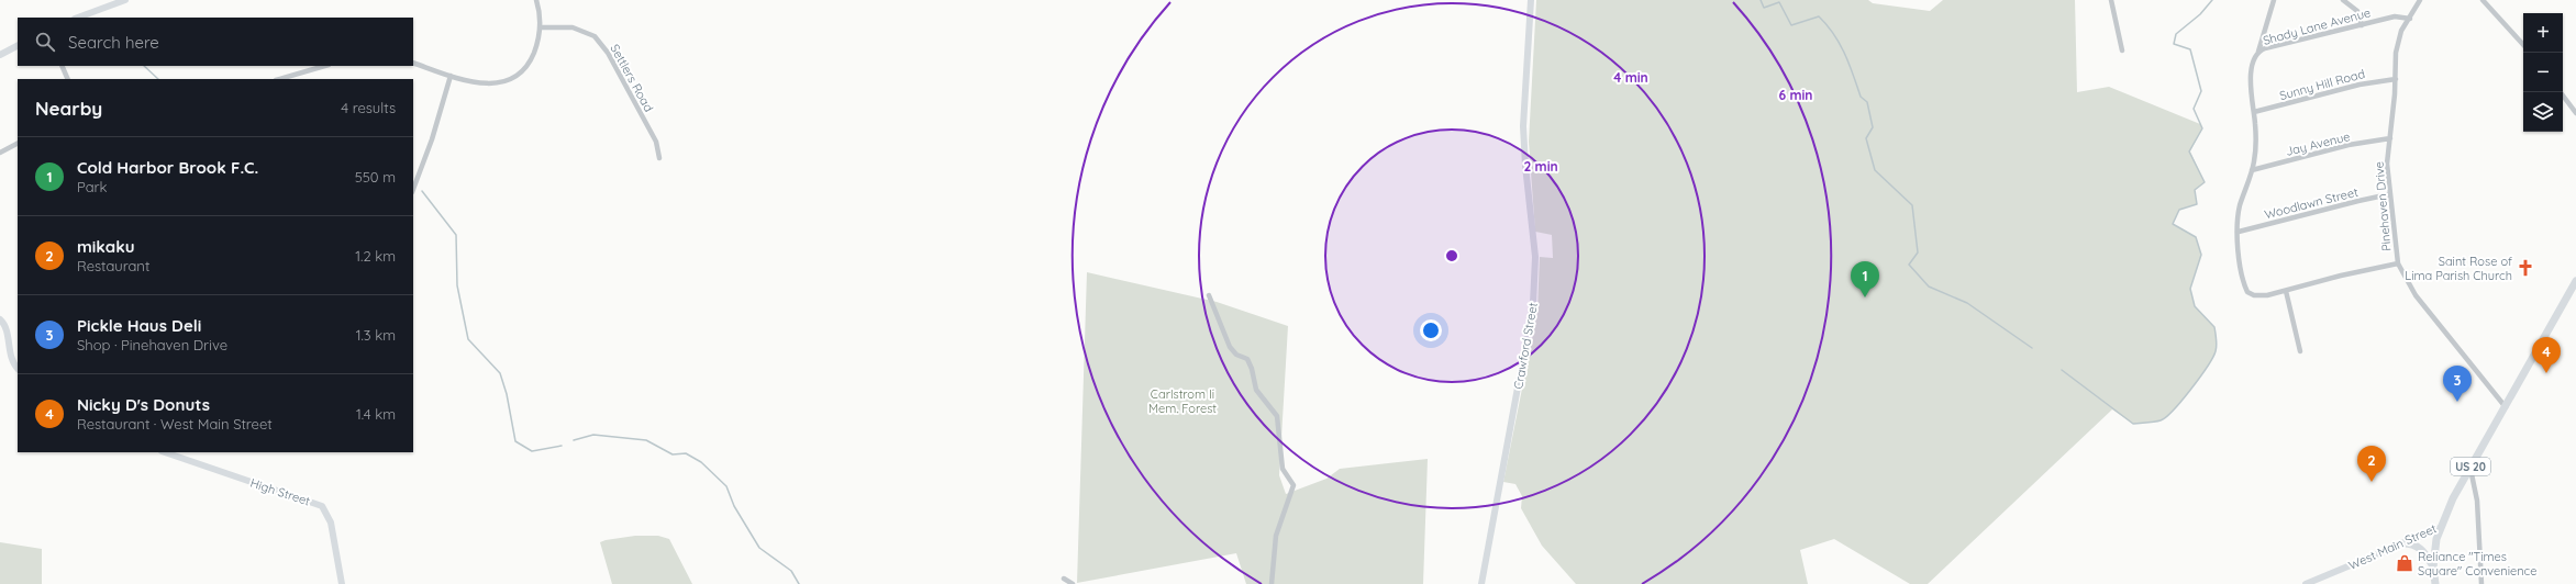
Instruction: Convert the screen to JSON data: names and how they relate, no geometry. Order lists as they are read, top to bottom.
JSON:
{
  "streets": {
    "main road": ["US 20", "West Main Street"],
    "street": [
      "Shady Lane Avenue",
      "Settlers Road",
      "Sunny Hill Road",
      "Jay Avenue",
      "Woodlawn Street",
      "Pinehaven Drive",
      "Crawford Street",
      "High Street"
    ]
  },
  "crossings": [
    ["Shady Lane Avenue", "Sunny Hill Road"],
    ["Shady Lane Avenue", "Jay Avenue"],
    ["Shady Lane Avenue", "Woodlawn Street"],
    ["Shady Lane Avenue", "Pinehaven Drive"],
    ["Sunny Hill Road", "Pinehaven Drive"],
    ["Jay Avenue", "Pinehaven Drive"],
    ["Woodlawn Street", "Pinehaven Drive"],
    ["Pinehaven Drive", "West Main Street"],
    ["US 20", "West Main Street"]
  ],
  "parks": ["Carlstrom Ii Mem. Forest"],
  "places": {
    "church": ["Saint Rose of Lima Parish Church"],
    "shop": ["Reliance \"Times Square\" Convenience"]
  },
  "page": {
    "map_buttons": ["+", "−"],
    "search": "Search here",
    "heading": ["Nearby", "4 results"],
    "list": [
      {
        "mark": "1",
        "name": "Cold Harbor Brook F.C.",
        "note": "Park",
        "value": "550 m"
      },
      {
        "mark": "2",
        "name": "mikaku",
        "note": "Restaurant",
        "value": "1.2 km"
      },
      {
        "mark": "3",
        "name": "Pickle Haus Deli",
        "note": "Shop · Pinehaven Drive",
        "value": "1.3 km"
      },
      {
        "mark": "4",
        "name": "Nicky D's Donuts",
        "note": "Restaurant · West Main Street",
        "value": "1.4 km"
      }
    ],
    "pins": [
      "1",
      "4",
      "3",
      "2"
    ]
  },
  "rings": ["4 min", "6 min", "2 min"]
}
